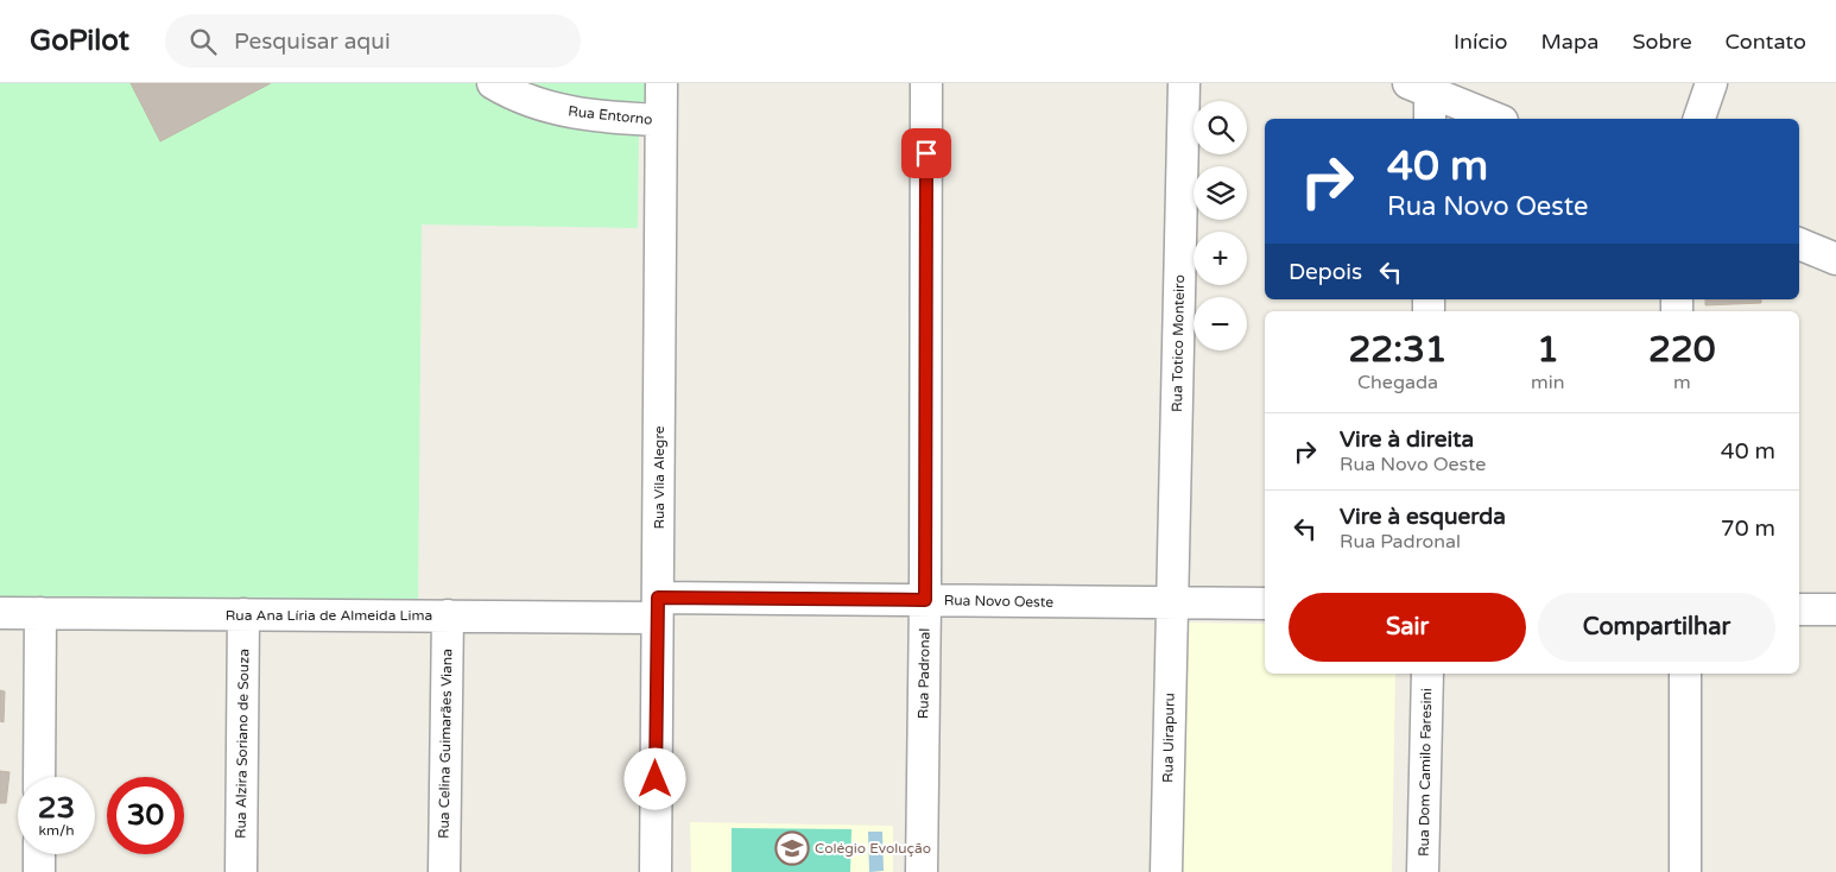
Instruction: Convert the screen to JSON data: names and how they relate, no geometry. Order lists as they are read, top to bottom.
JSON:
{
  "streets": {
    "street": [
      "Rua Entorno",
      "Rua Totico Monteiro",
      "Rua Vila Alegre",
      "Rua Novo Oeste",
      "Rua Ana Líria de Almeida Lima",
      "Rua Padronal",
      "Rua Uirapuru",
      "Rua Alzira Soriano de Souza",
      "Rua Celina Guimarães Viana",
      "Rua Dom Camilo Faresini"
    ]
  },
  "crossings": [
    ["Rua Entorno", "Rua Vila Alegre"],
    ["Rua Totico Monteiro", "Rua Novo Oeste"],
    ["Rua Totico Monteiro", "Rua Uirapuru"],
    ["Rua Vila Alegre", "Rua Novo Oeste"],
    ["Rua Vila Alegre", "Rua Ana Líria de Almeida Lima"],
    ["Rua Novo Oeste", "Rua Ana Líria de Almeida Lima"],
    ["Rua Novo Oeste", "Rua Padronal"],
    ["Rua Novo Oeste", "Rua Uirapuru"],
    ["Rua Ana Líria de Almeida Lima", "Rua Alzira Soriano de Souza"],
    ["Rua Ana Líria de Almeida Lima", "Rua Celina Guimarães Viana"]
  ],
  "places": {
    "school or university": ["Colégio Evolução"]
  },
  "page": {
    "header": "GoPilot",
    "search": "Pesquisar aqui",
    "nav": [
      "Início",
      "Mapa",
      "Sobre",
      "Contato"
    ],
    "map_buttons": ["+", "−"],
    "turn": ["40 m", "Rua Novo Oeste"],
    "then": "Depois",
    "eta": [
      "22:31",
      "Chegada",
      "1",
      "min",
      "220",
      "m"
    ],
    "list": [
      {
        "name": "Vire à direita",
        "note": "Rua Novo Oeste",
        "value": "40 m"
      },
      {
        "name": "Vire à esquerda",
        "note": "Rua Padronal",
        "value": "70 m"
      }
    ],
    "buttons": ["Sair", "Compartilhar"],
    "speed": "23 km/h",
    "limit": "30"
  }
}
